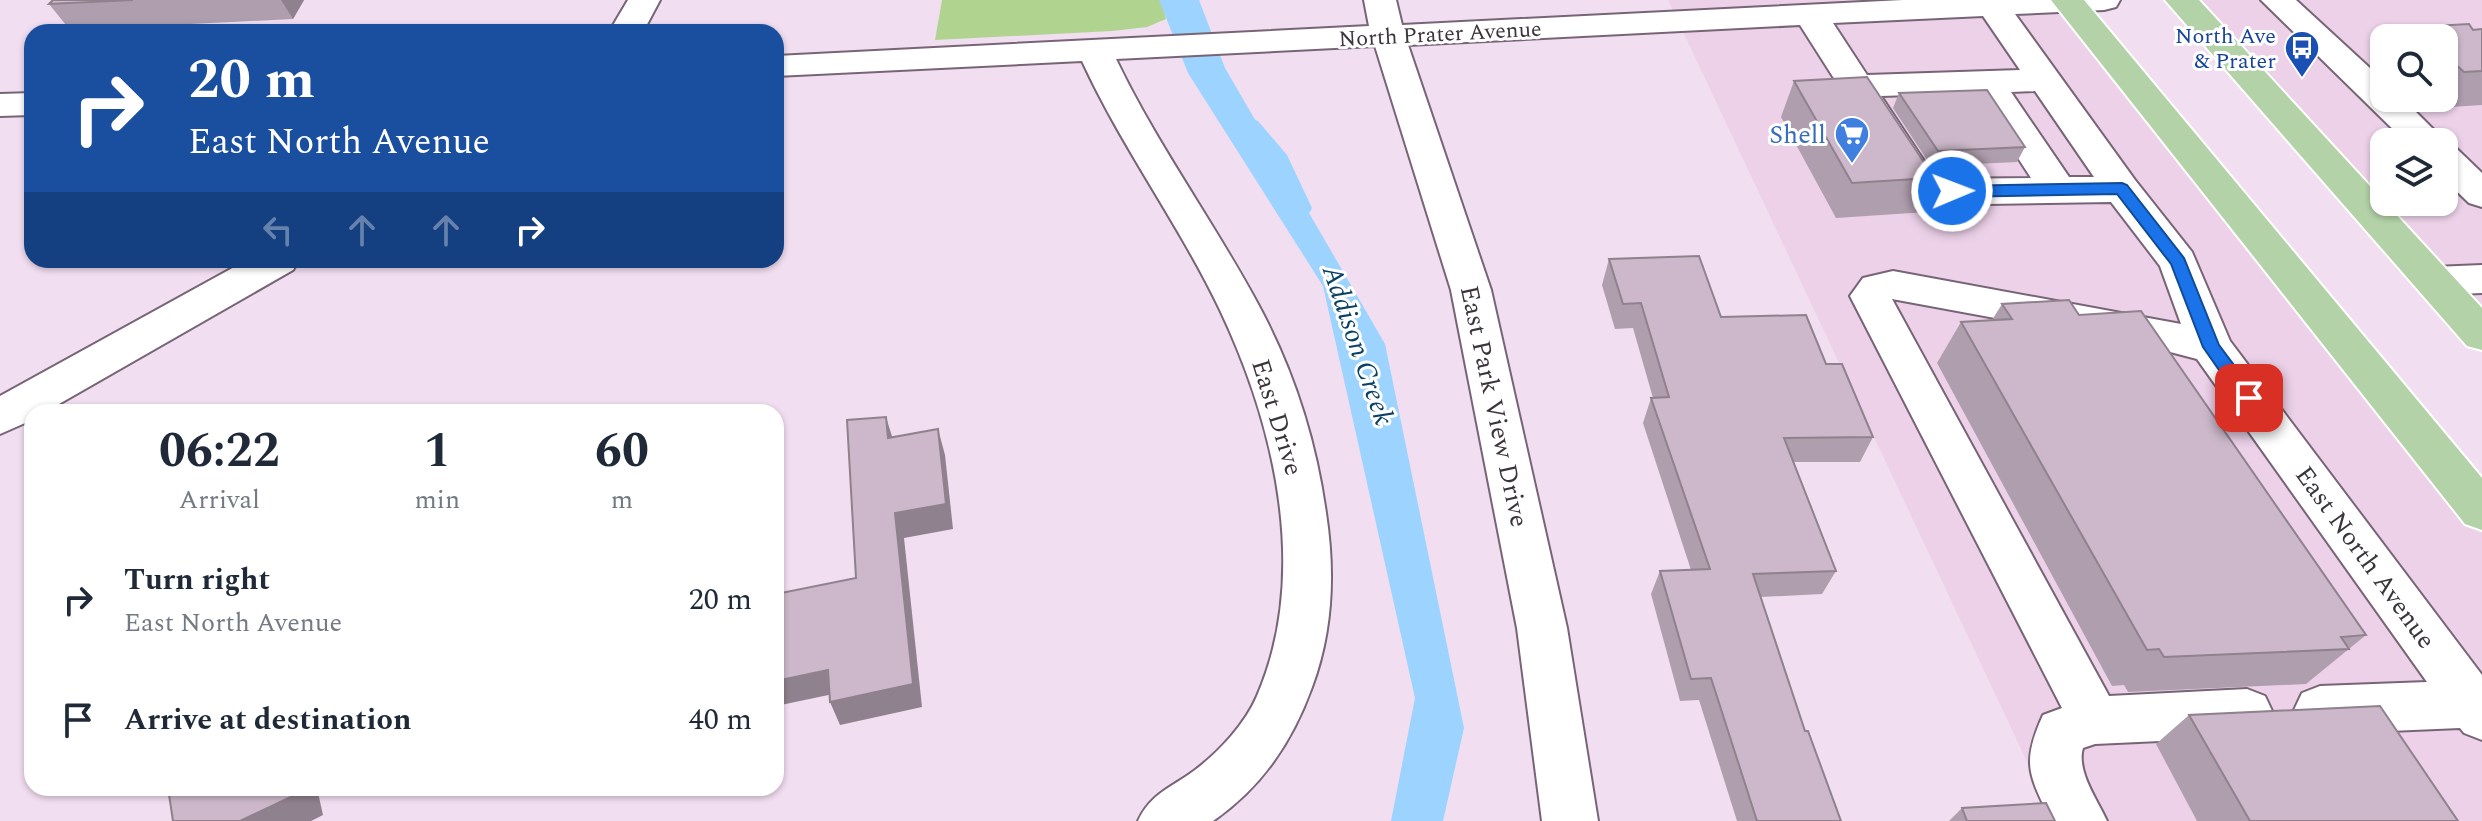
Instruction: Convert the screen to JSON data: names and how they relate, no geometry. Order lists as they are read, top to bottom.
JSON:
{
  "streets": {
    "street": [
      "North Prater Avenue",
      "East Park View Drive",
      "East Drive",
      "East North Avenue"
    ]
  },
  "crossings": [
    ["North Prater Avenue", "East Park View Drive"],
    ["North Prater Avenue", "East Drive"],
    ["North Prater Avenue", "East North Avenue"]
  ],
  "water": ["Addison Creek"],
  "places": {
    "bus stop": ["North Ave & Prater"],
    "supermarket": ["Shell"]
  },
  "page": {
    "turn": ["20 m", "East North Avenue"],
    "eta": [
      "06:22",
      "Arrival",
      "1",
      "min",
      "60",
      "m"
    ],
    "list": [
      {
        "name": "Turn right",
        "note": "East North Avenue",
        "value": "20 m"
      },
      {
        "name": "Arrive at destination",
        "value": "40 m"
      }
    ]
  }
}
